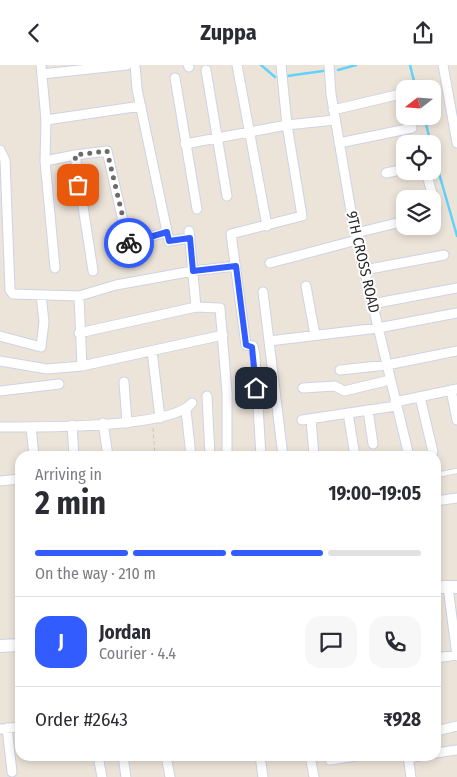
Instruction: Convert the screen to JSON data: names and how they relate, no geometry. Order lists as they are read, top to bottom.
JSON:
{
  "streets": {
    "street": ["9TH CROSS ROAD"]
  },
  "north": "left",
  "page": {
    "header": "Zuppa",
    "heading": ["2 min", "Arriving in", "19:00–19:05"],
    "panel": [
      "Jordan",
      "Courier · 4.4",
      "Order #2643",
      "₹928"
    ],
    "bar": "On the way · 210 m",
    "round": "J"
  }
}
